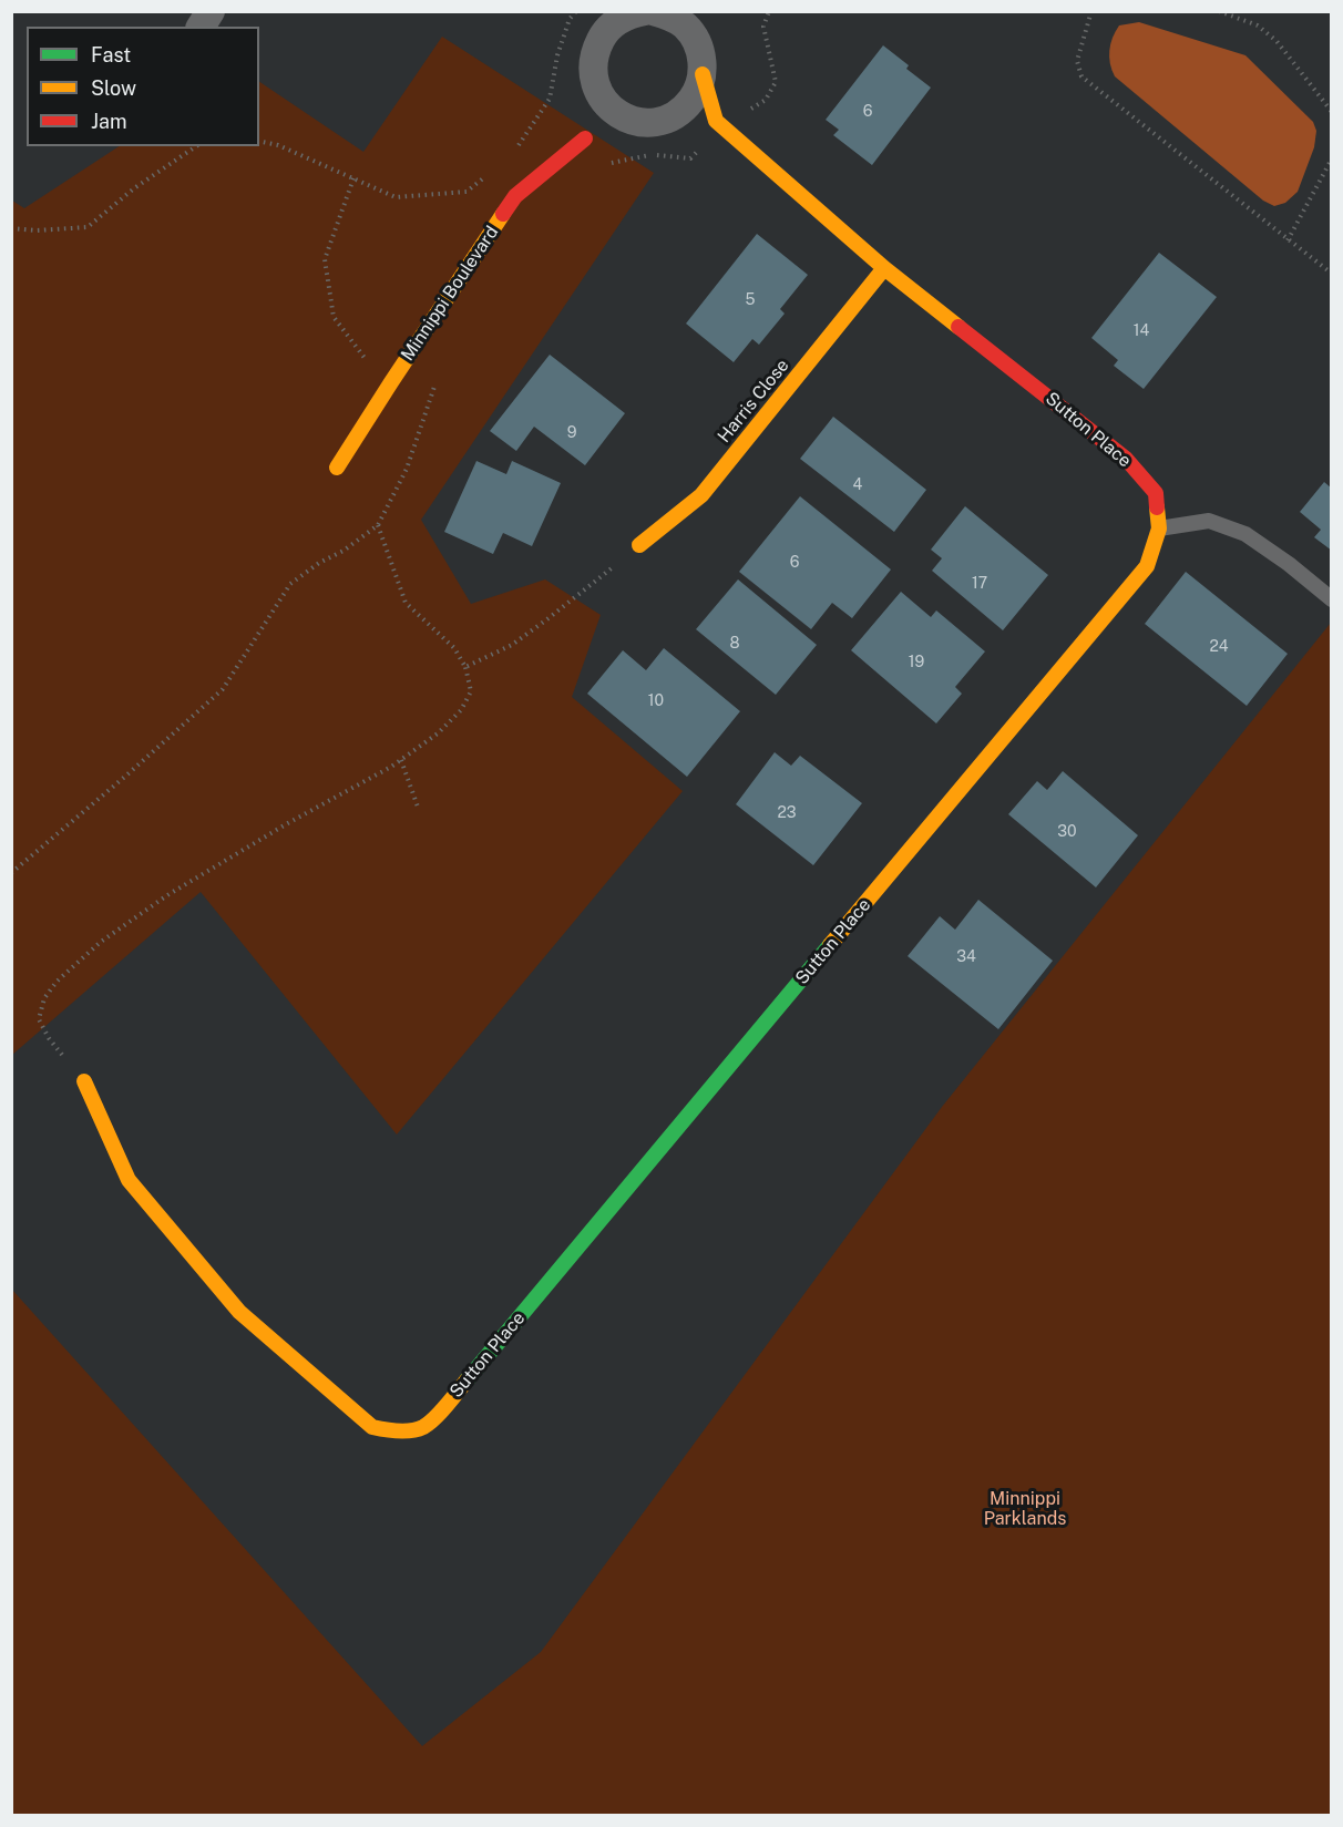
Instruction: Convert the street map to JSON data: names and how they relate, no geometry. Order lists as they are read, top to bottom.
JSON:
{
  "streets": {
    "street": ["Minnippi Boulevard", "Harris Close", "Sutton Place"]
  },
  "crossings": [
    ["Harris Close", "Sutton Place"]
  ],
  "parks": ["Minnippi Parklands"],
  "house_numbers": [
    "6",
    "5",
    "14",
    "9",
    "4",
    "6",
    "17",
    "8",
    "24",
    "19",
    "10",
    "23",
    "30",
    "34"
  ],
  "legend": ["Fast", "Slow", "Jam"]
}
